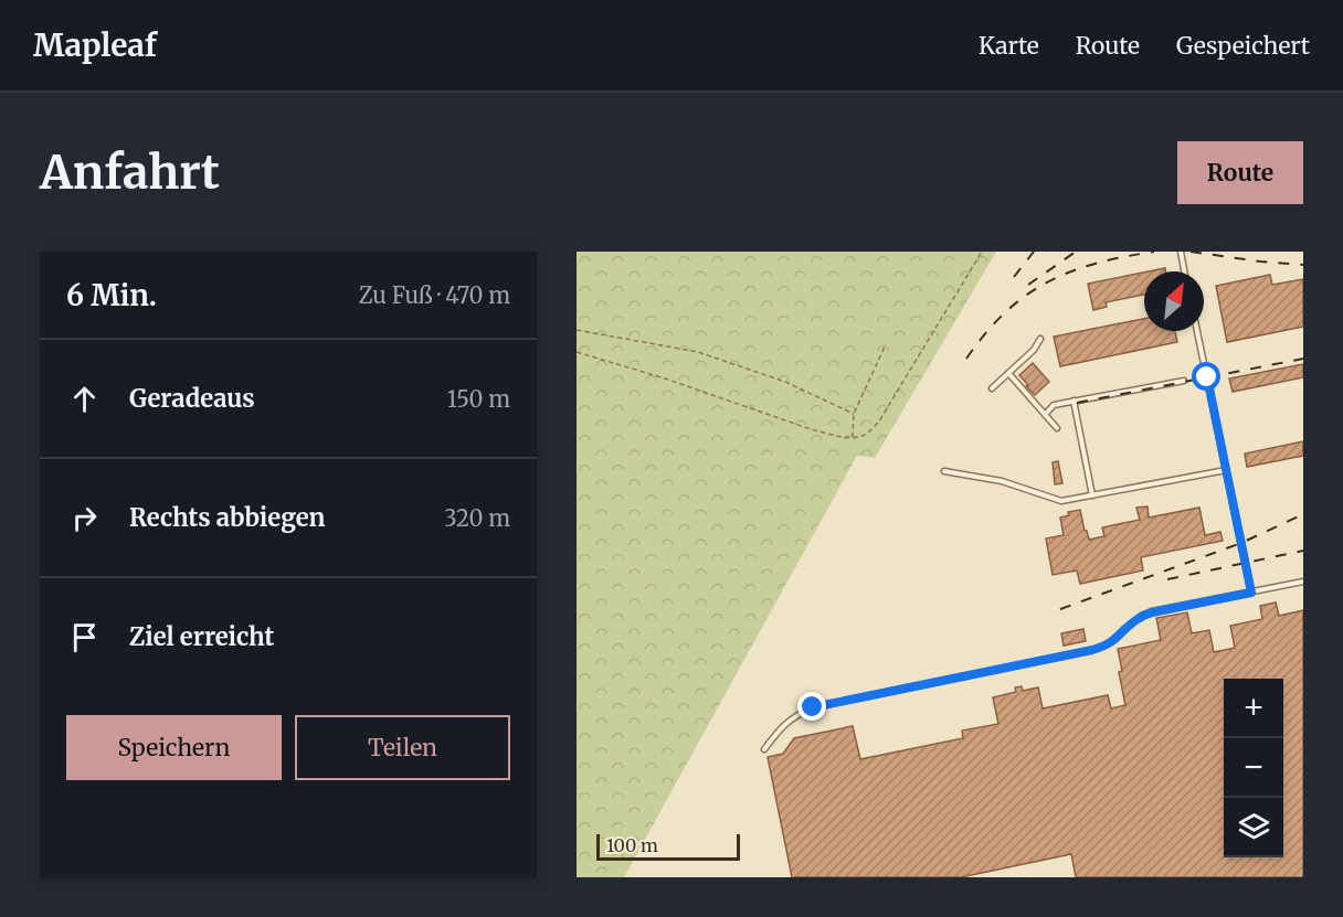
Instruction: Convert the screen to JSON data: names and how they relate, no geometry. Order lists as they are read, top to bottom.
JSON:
{
  "scale_bar": "100 m",
  "north": "top right",
  "page": {
    "header": "Mapleaf",
    "nav": ["Karte", "Route", "Gespeichert"],
    "buttons": [
      "Route",
      ["Speichern", "Teilen"]
    ],
    "title": "Anfahrt",
    "heading": ["6 Min.", "Zu Fuß · 470 m"],
    "list": [
      ["Geradeaus", "150 m"],
      ["Rechts abbiegen", "320 m"],
      "Ziel erreicht"
    ],
    "map_buttons": ["+", "−"],
    "scale": "100 m"
  }
}
